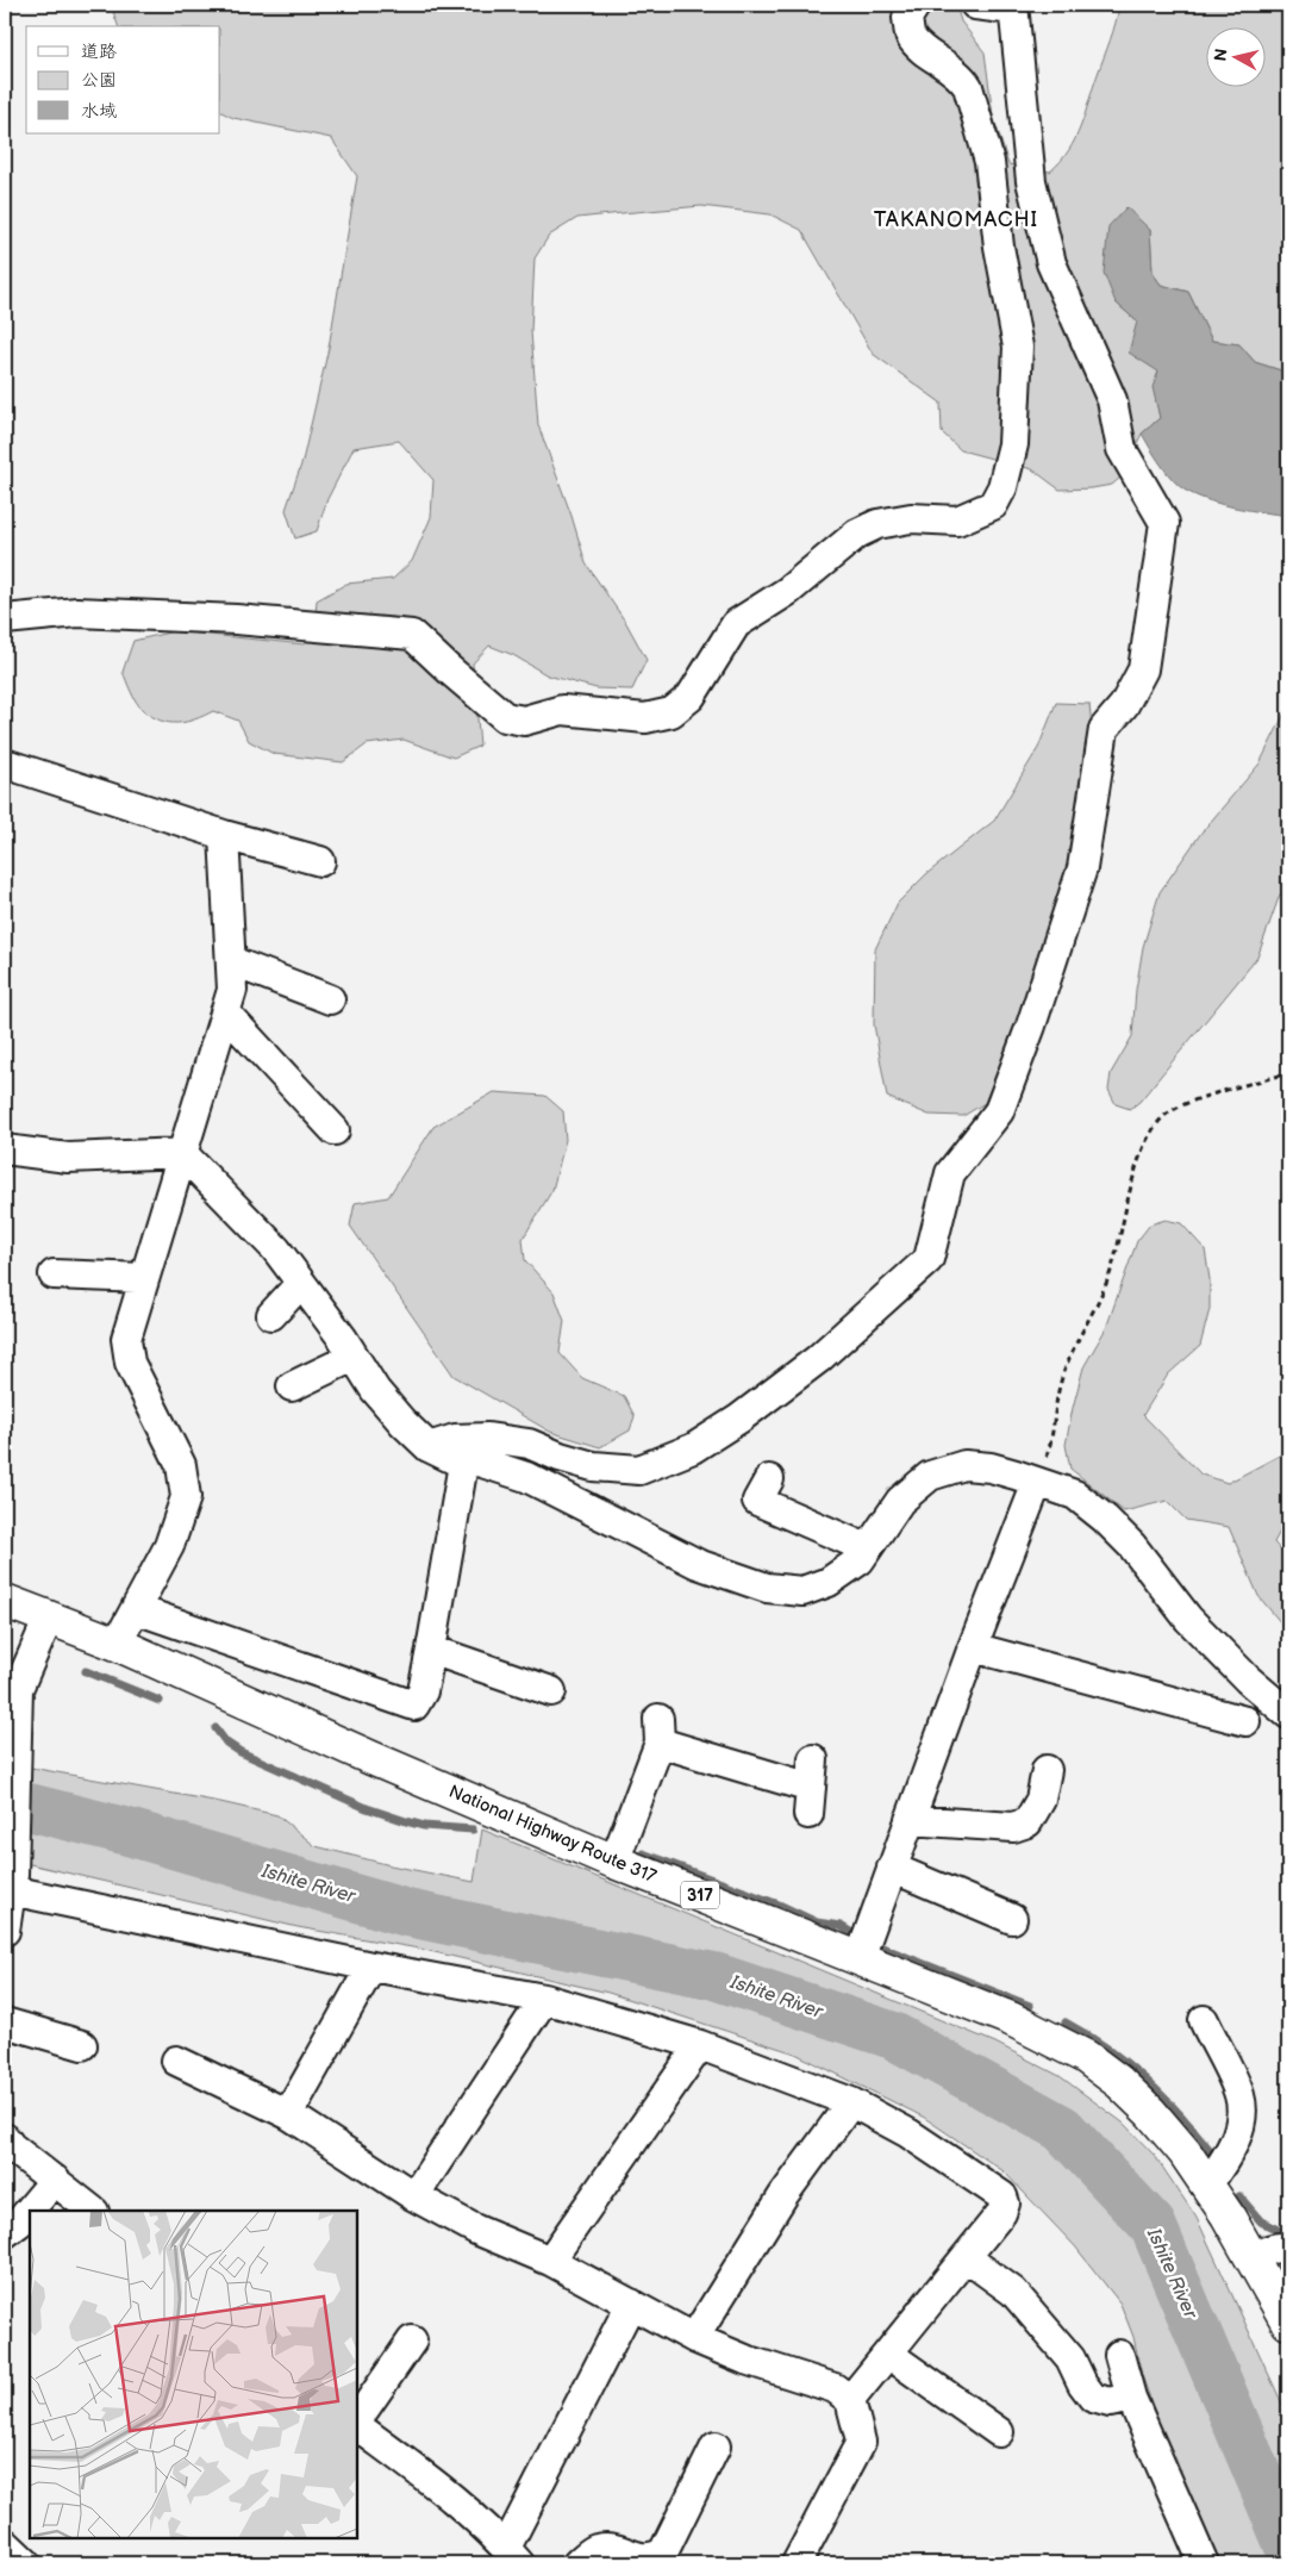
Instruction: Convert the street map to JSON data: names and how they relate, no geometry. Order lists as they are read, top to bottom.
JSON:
{
  "streets": {
    "highway": ["National Highway Route 317", "317"]
  },
  "districts": ["TAKANOMACHI"],
  "water": ["Ishite River"],
  "legend": ["道路", "公園", "水域"],
  "north": "left"
}
